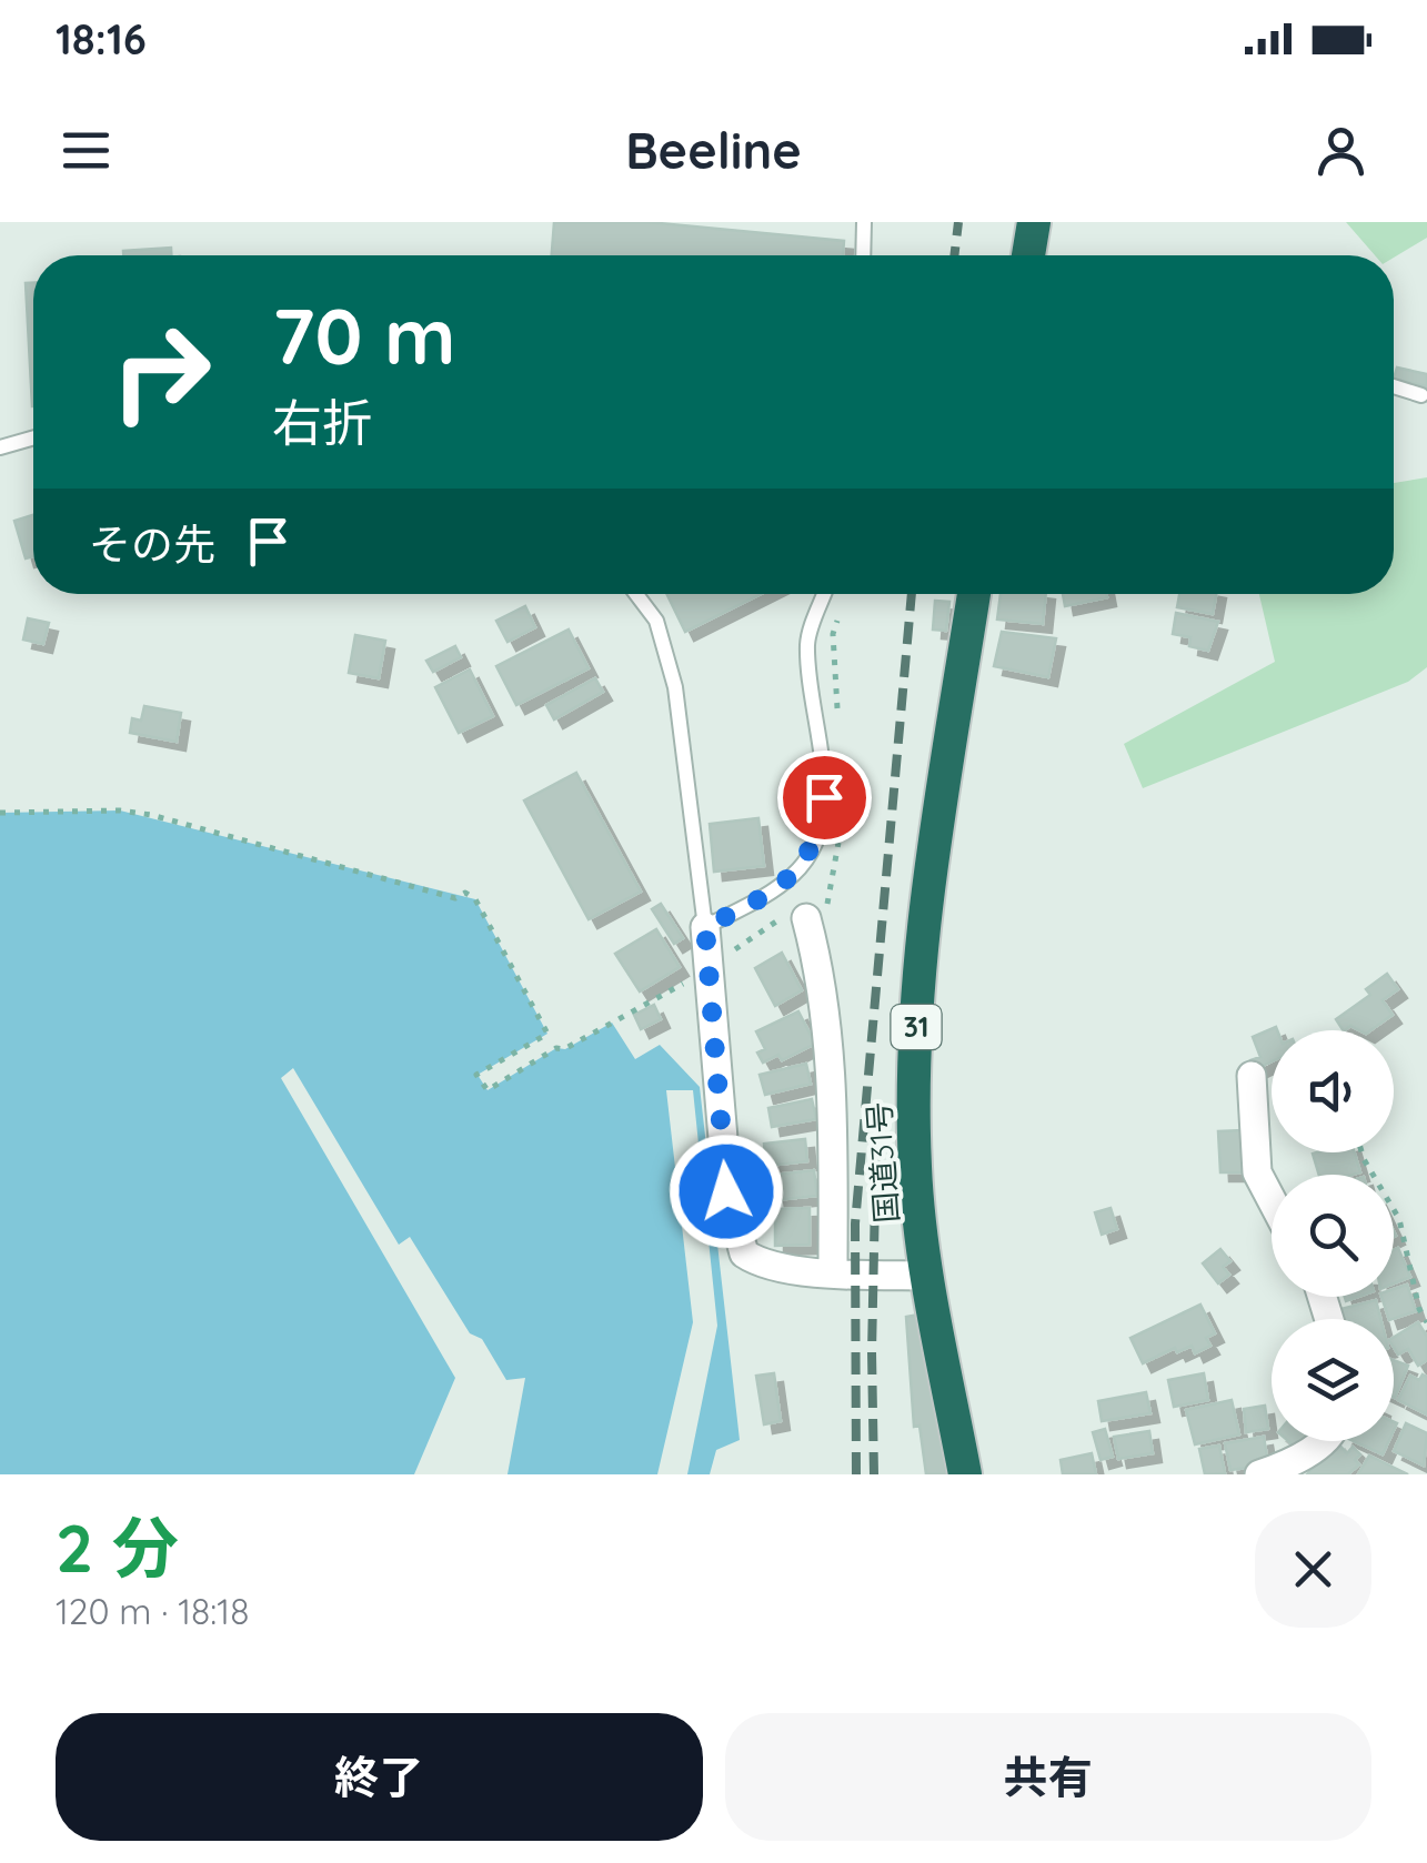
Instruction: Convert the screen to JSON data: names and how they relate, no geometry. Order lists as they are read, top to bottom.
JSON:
{
  "streets": {
    "highway": ["31", "国道31号"]
  },
  "page": {
    "status": "18:16",
    "header": "Beeline",
    "turn": ["70 m", "右折"],
    "then": "その先",
    "heading": ["2 分", "120 m · 18:18"],
    "buttons": ["終了", "共有"]
  }
}
